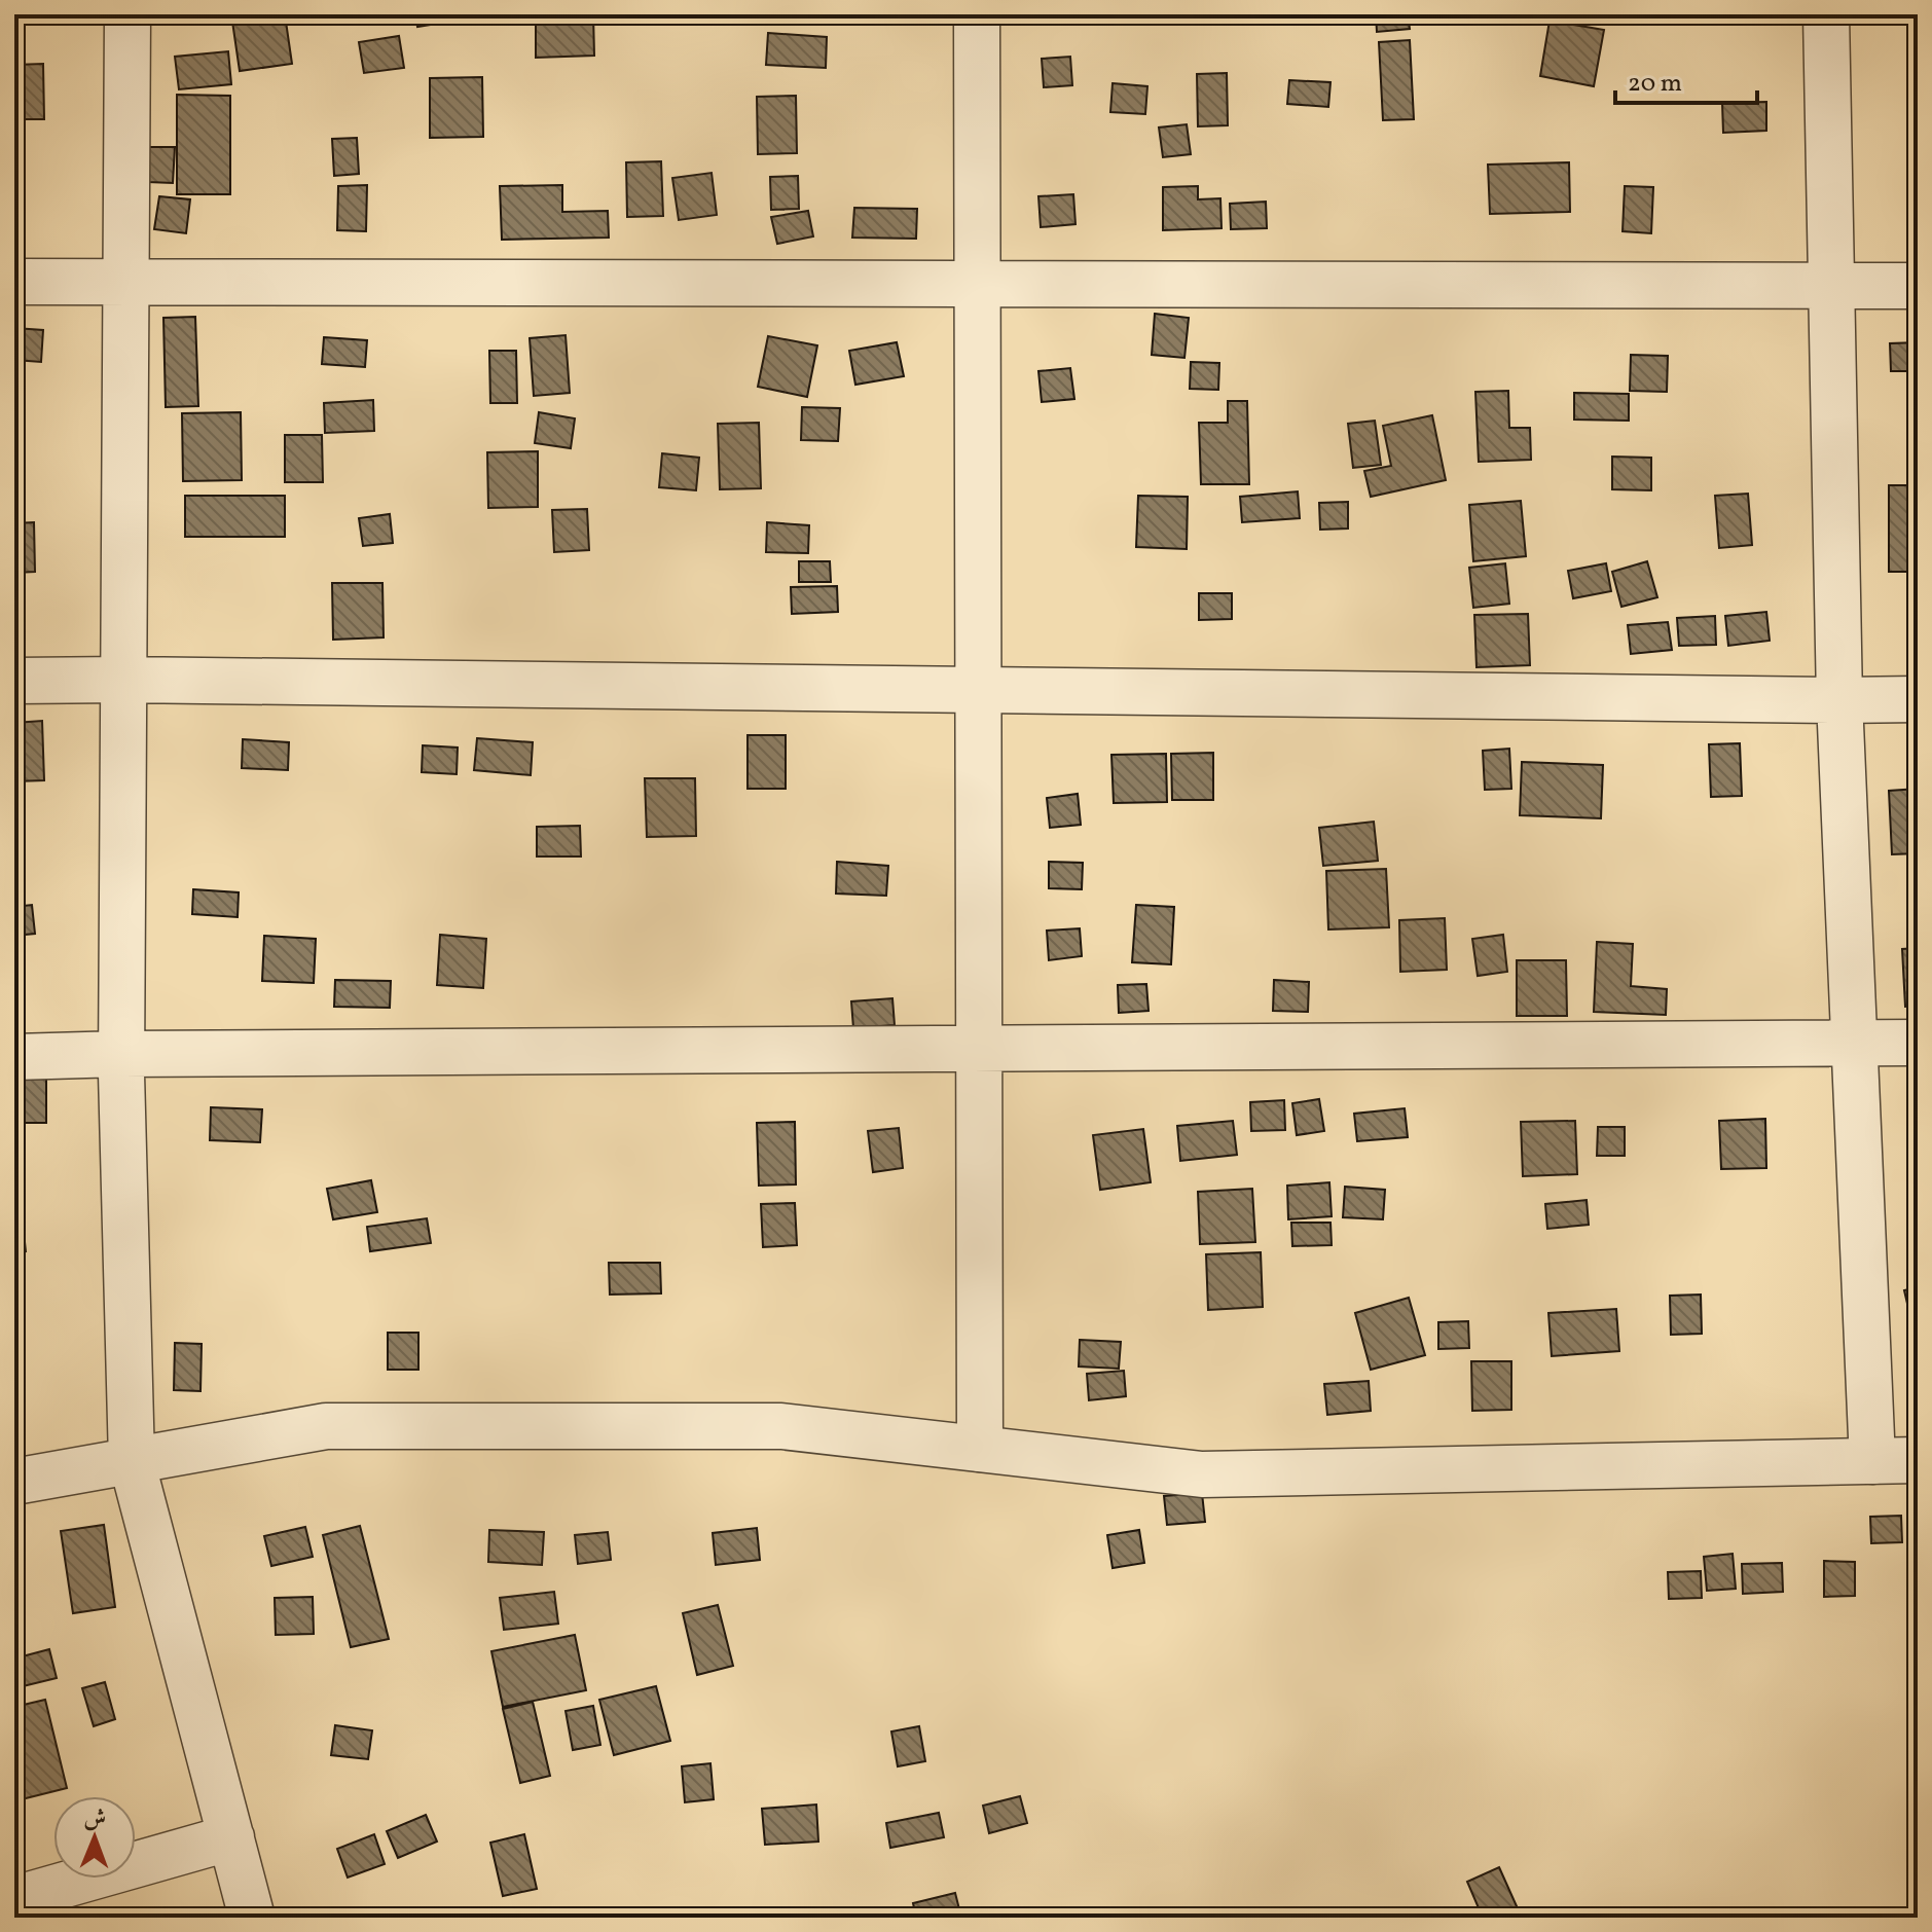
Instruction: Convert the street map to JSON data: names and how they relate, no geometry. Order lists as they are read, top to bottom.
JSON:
{
  "scale_bar": "20 m",
  "north": "top"
}
